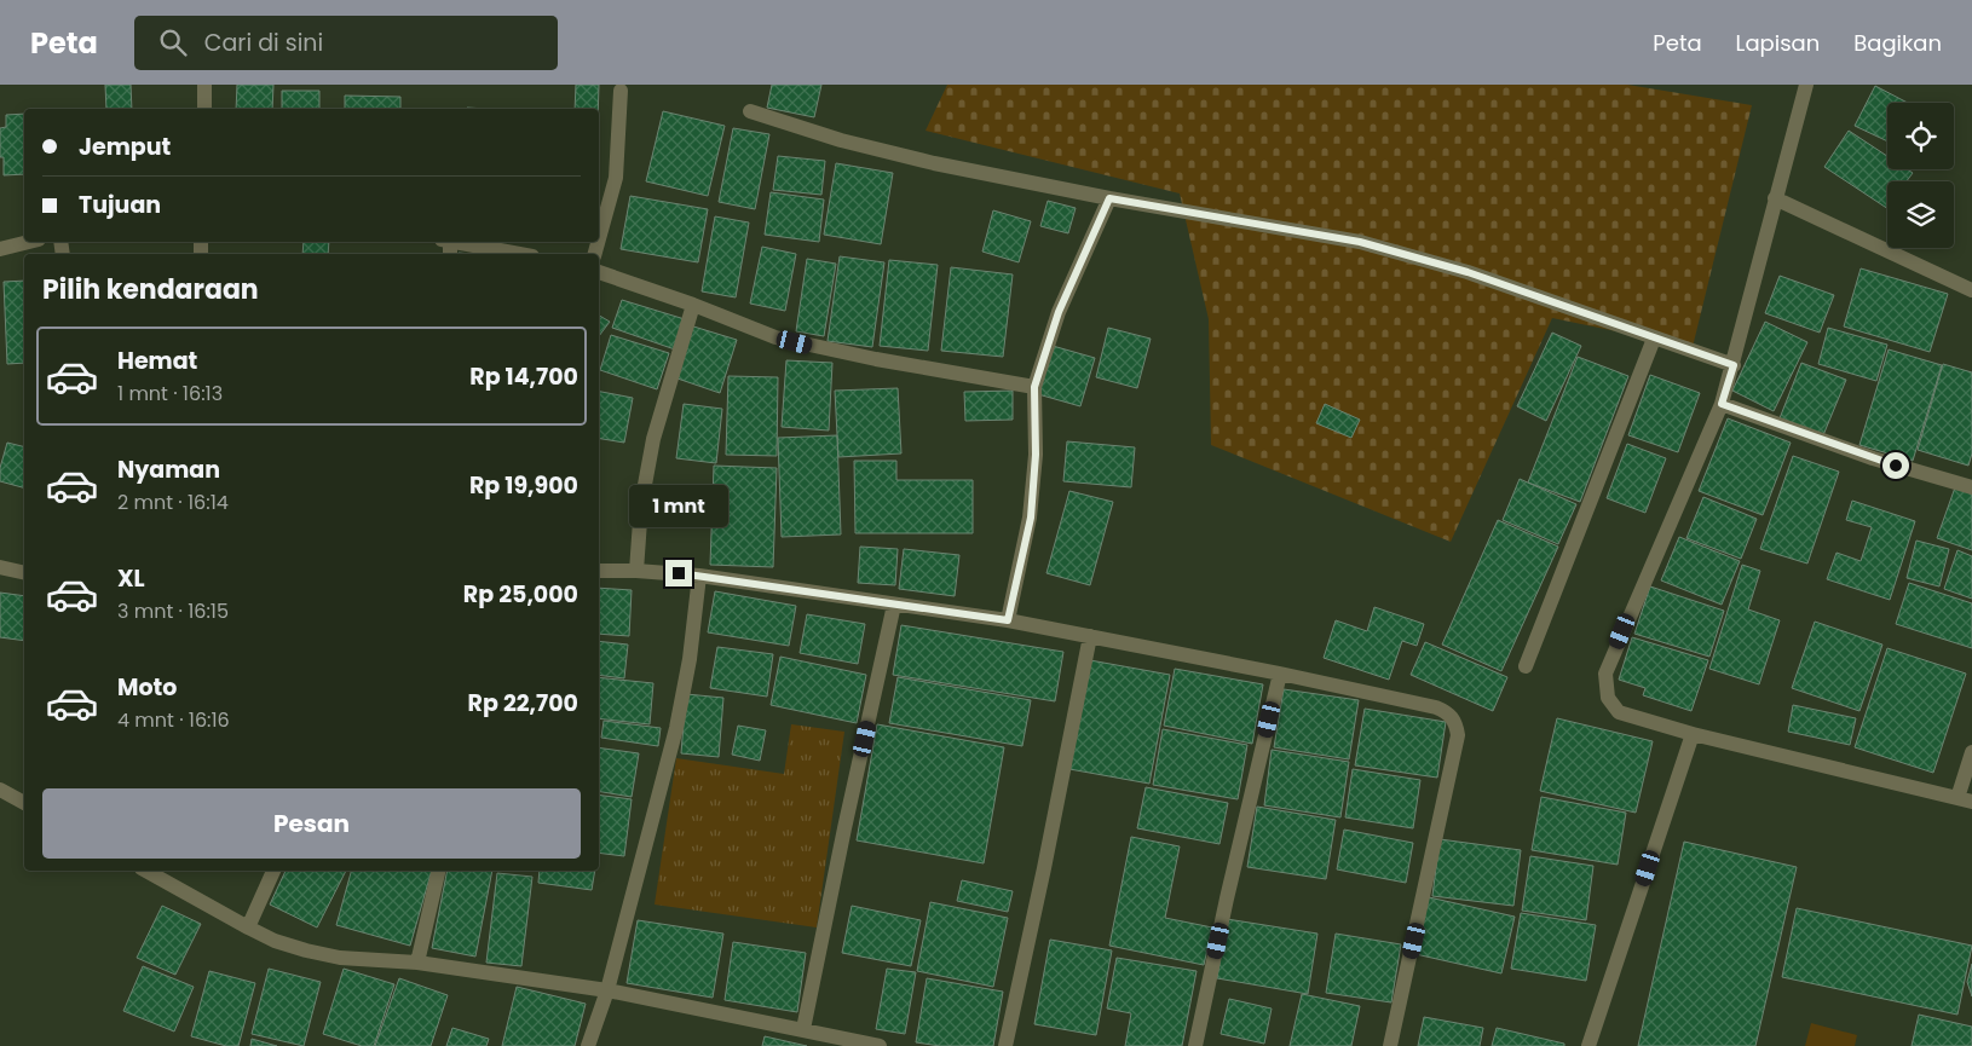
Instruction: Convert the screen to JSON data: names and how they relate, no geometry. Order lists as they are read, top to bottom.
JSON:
{
  "page": {
    "header": "Peta",
    "search": "Cari di sini",
    "nav": ["Peta", "Lapisan", "Bagikan"],
    "banner": ["Jemput", "Tujuan"],
    "heading": "Pilih kendaraan",
    "list": [
      {
        "name": "Hemat",
        "note": "1 mnt · 16:13",
        "value": "Rp 14,700"
      },
      {
        "name": "Nyaman",
        "note": "2 mnt · 16:14",
        "value": "Rp 19,900"
      },
      {
        "name": "XL",
        "note": "3 mnt · 16:15",
        "value": "Rp 25,000"
      },
      {
        "name": "Moto",
        "note": "4 mnt · 16:16",
        "value": "Rp 22,700"
      }
    ],
    "bubble": "1 mnt",
    "buttons": "Pesan"
  }
}
